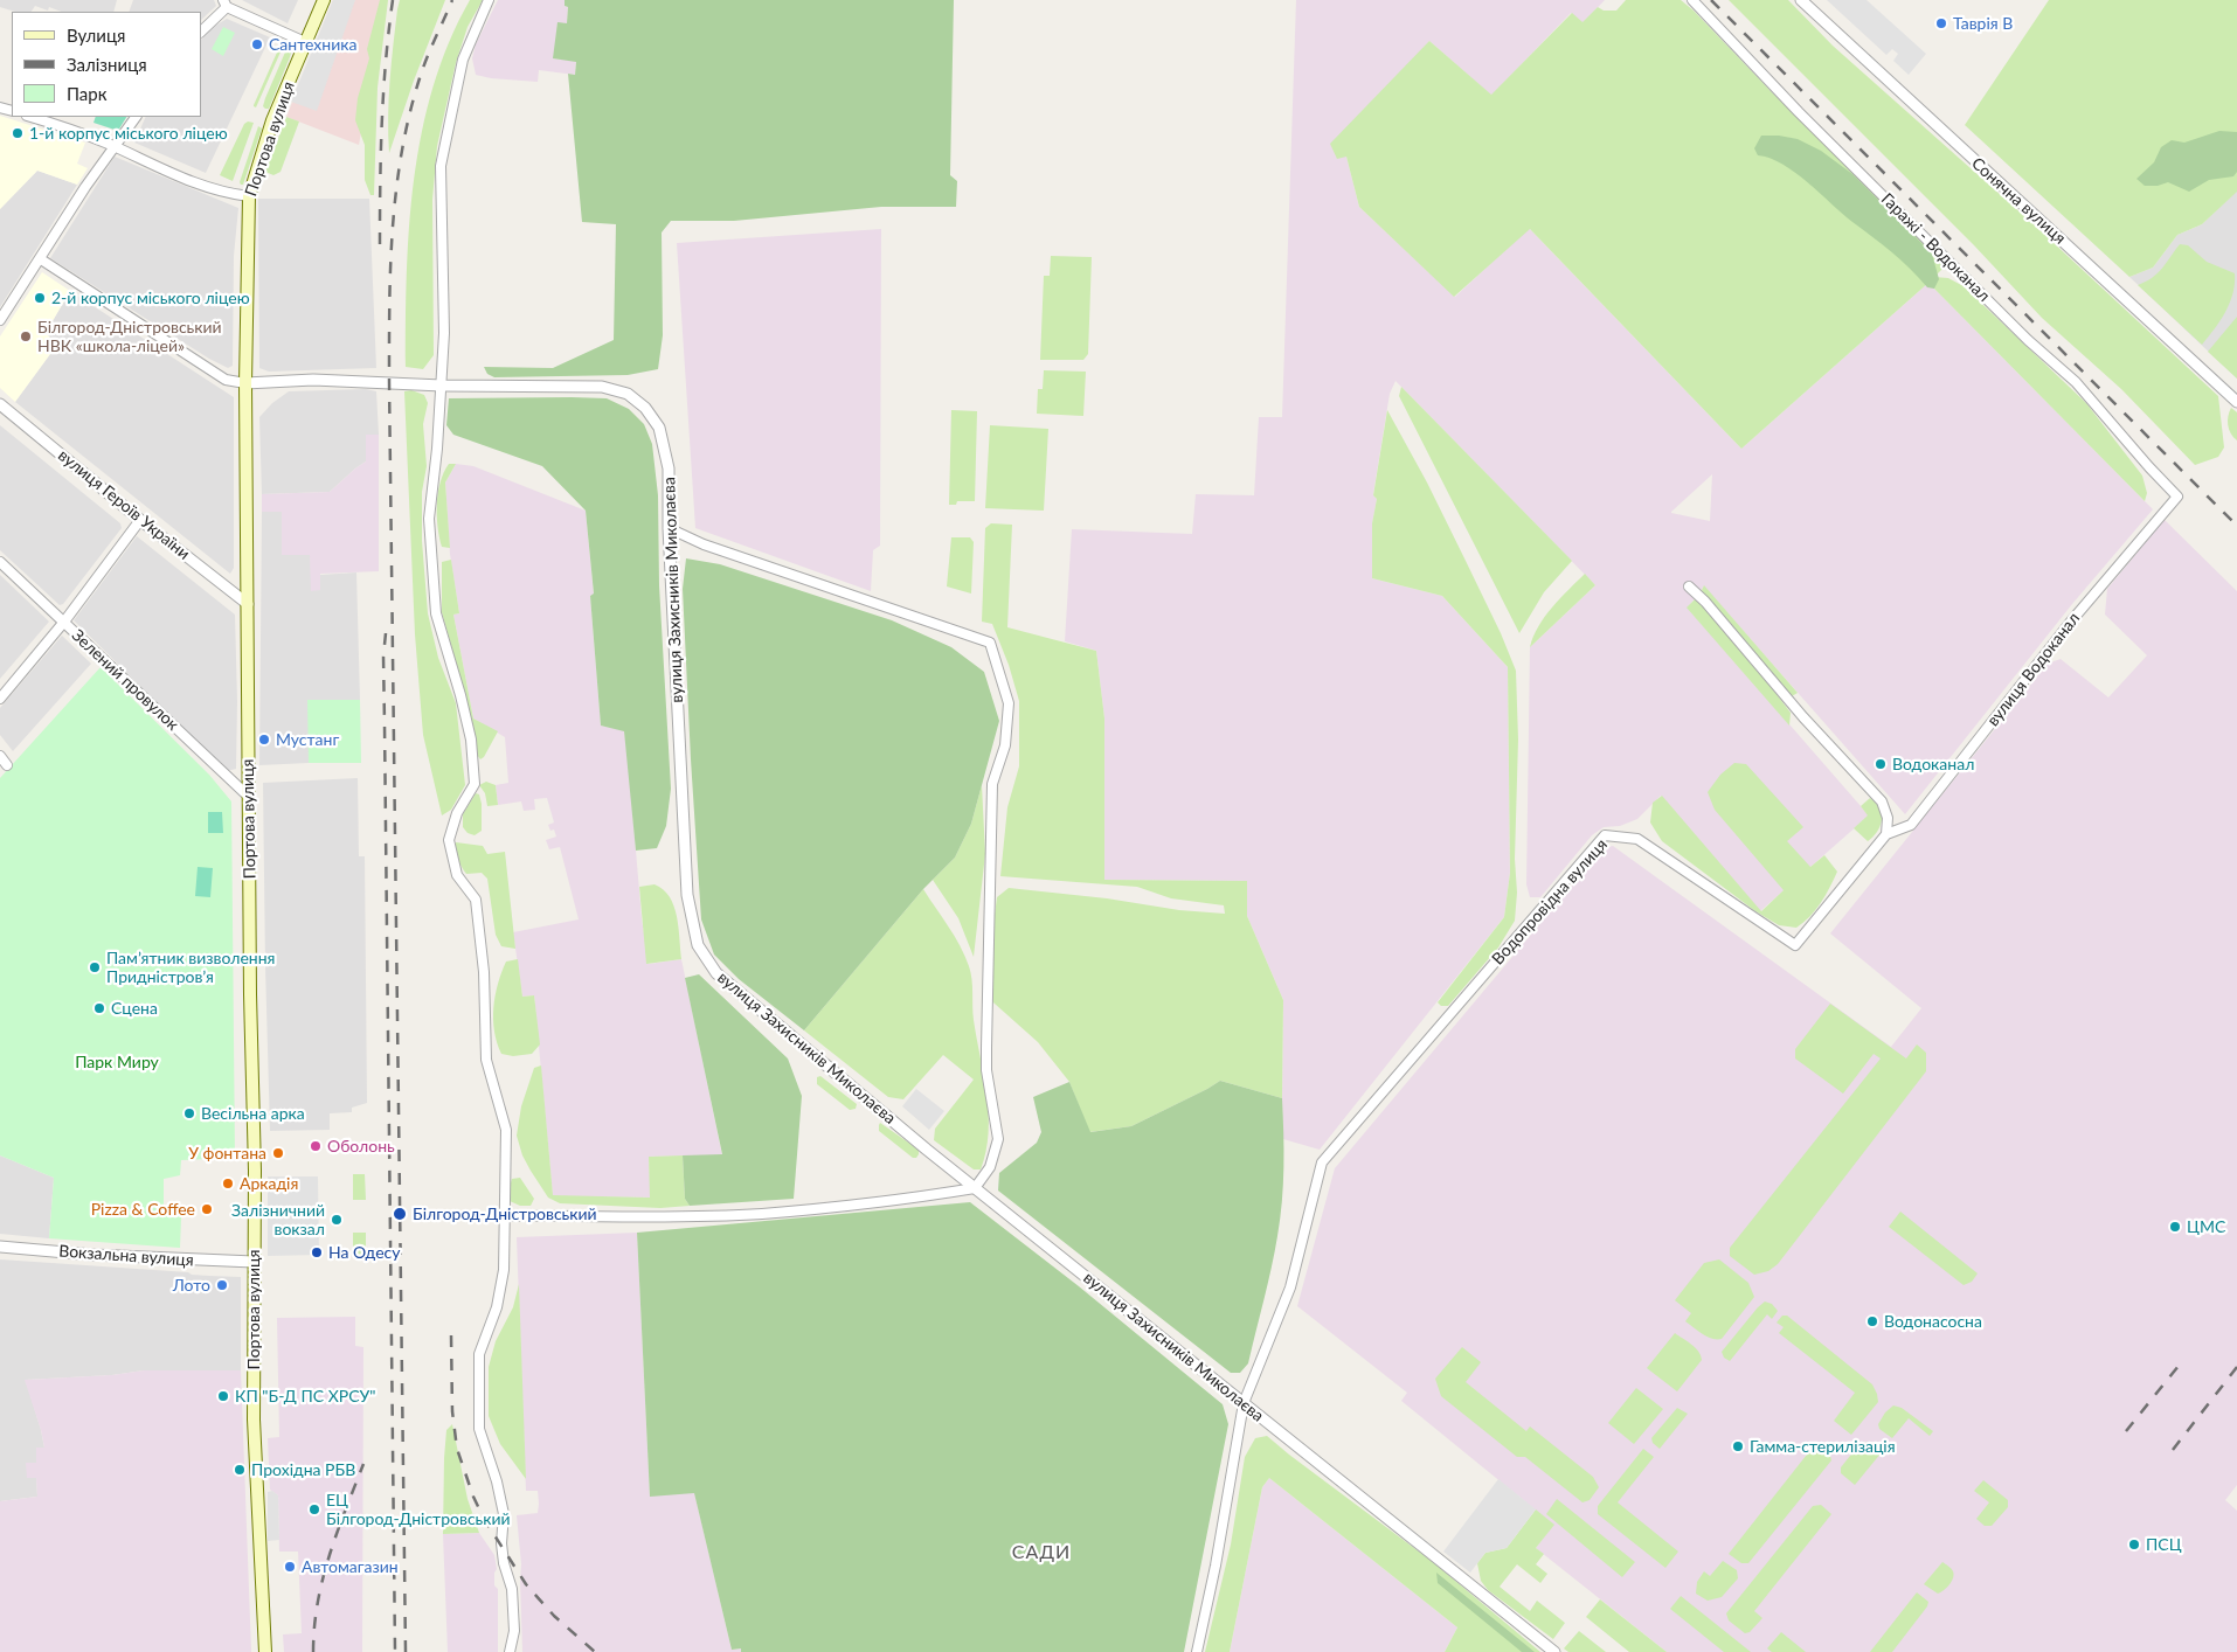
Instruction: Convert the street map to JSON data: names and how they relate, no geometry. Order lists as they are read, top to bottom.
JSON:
{
  "streets": {
    "main road": ["Портова вулиця"],
    "street": [
      "Сонячна вулиця",
      "Гаражі - Водоканал",
      "вулиця Героїв України",
      "вулиця Захисників Миколаєва",
      "вулиця Водоканал",
      "Зелений провулок",
      "Водопровідна вулиця",
      "Вокзальна вулиця"
    ]
  },
  "crossings": [
    ["Портова вулиця", "вулиця Героїв України"],
    ["Портова вулиця", "вулиця Захисників Миколаєва"],
    ["Портова вулиця", "Зелений провулок"],
    ["Портова вулиця", "Вокзальна вулиця"],
    ["Гаражі - Водоканал", "вулиця Водоканал"],
    ["вулиця Захисників Миколаєва", "Водопровідна вулиця"],
    ["вулиця Водоканал", "Водопровідна вулиця"]
  ],
  "districts": ["САДИ"],
  "parks": ["Парк Миру"],
  "places": [
    "Таврія В",
    "Сантехника",
    "1-й корпус міського ліцею",
    "2-й корпус міського ліцею",
    "Білгород-Дністровський НВК «школа-ліцей»",
    "Мустанг",
    "Водоканал",
    "Пам’ятник визволення Придністров’я",
    "Сцена",
    "Весільна арка",
    "Оболонь",
    "У фонтана",
    "Аркадія",
    "Pizza & Coffee",
    "Білгород-Дністровський",
    "Залізничний вокзал",
    "ЦМС",
    "На Одесу",
    "Лото",
    "Водонасосна",
    "КП \"Б-Д ПС ХРСУ\"",
    "Гамма-стерилізація",
    "Прохідна РБВ",
    "ЕЦ Білгород-Дністровський",
    "ПСЦ",
    "Автомагазин"
  ],
  "legend": ["Вулиця", "Залізниця", "Парк"]
}
